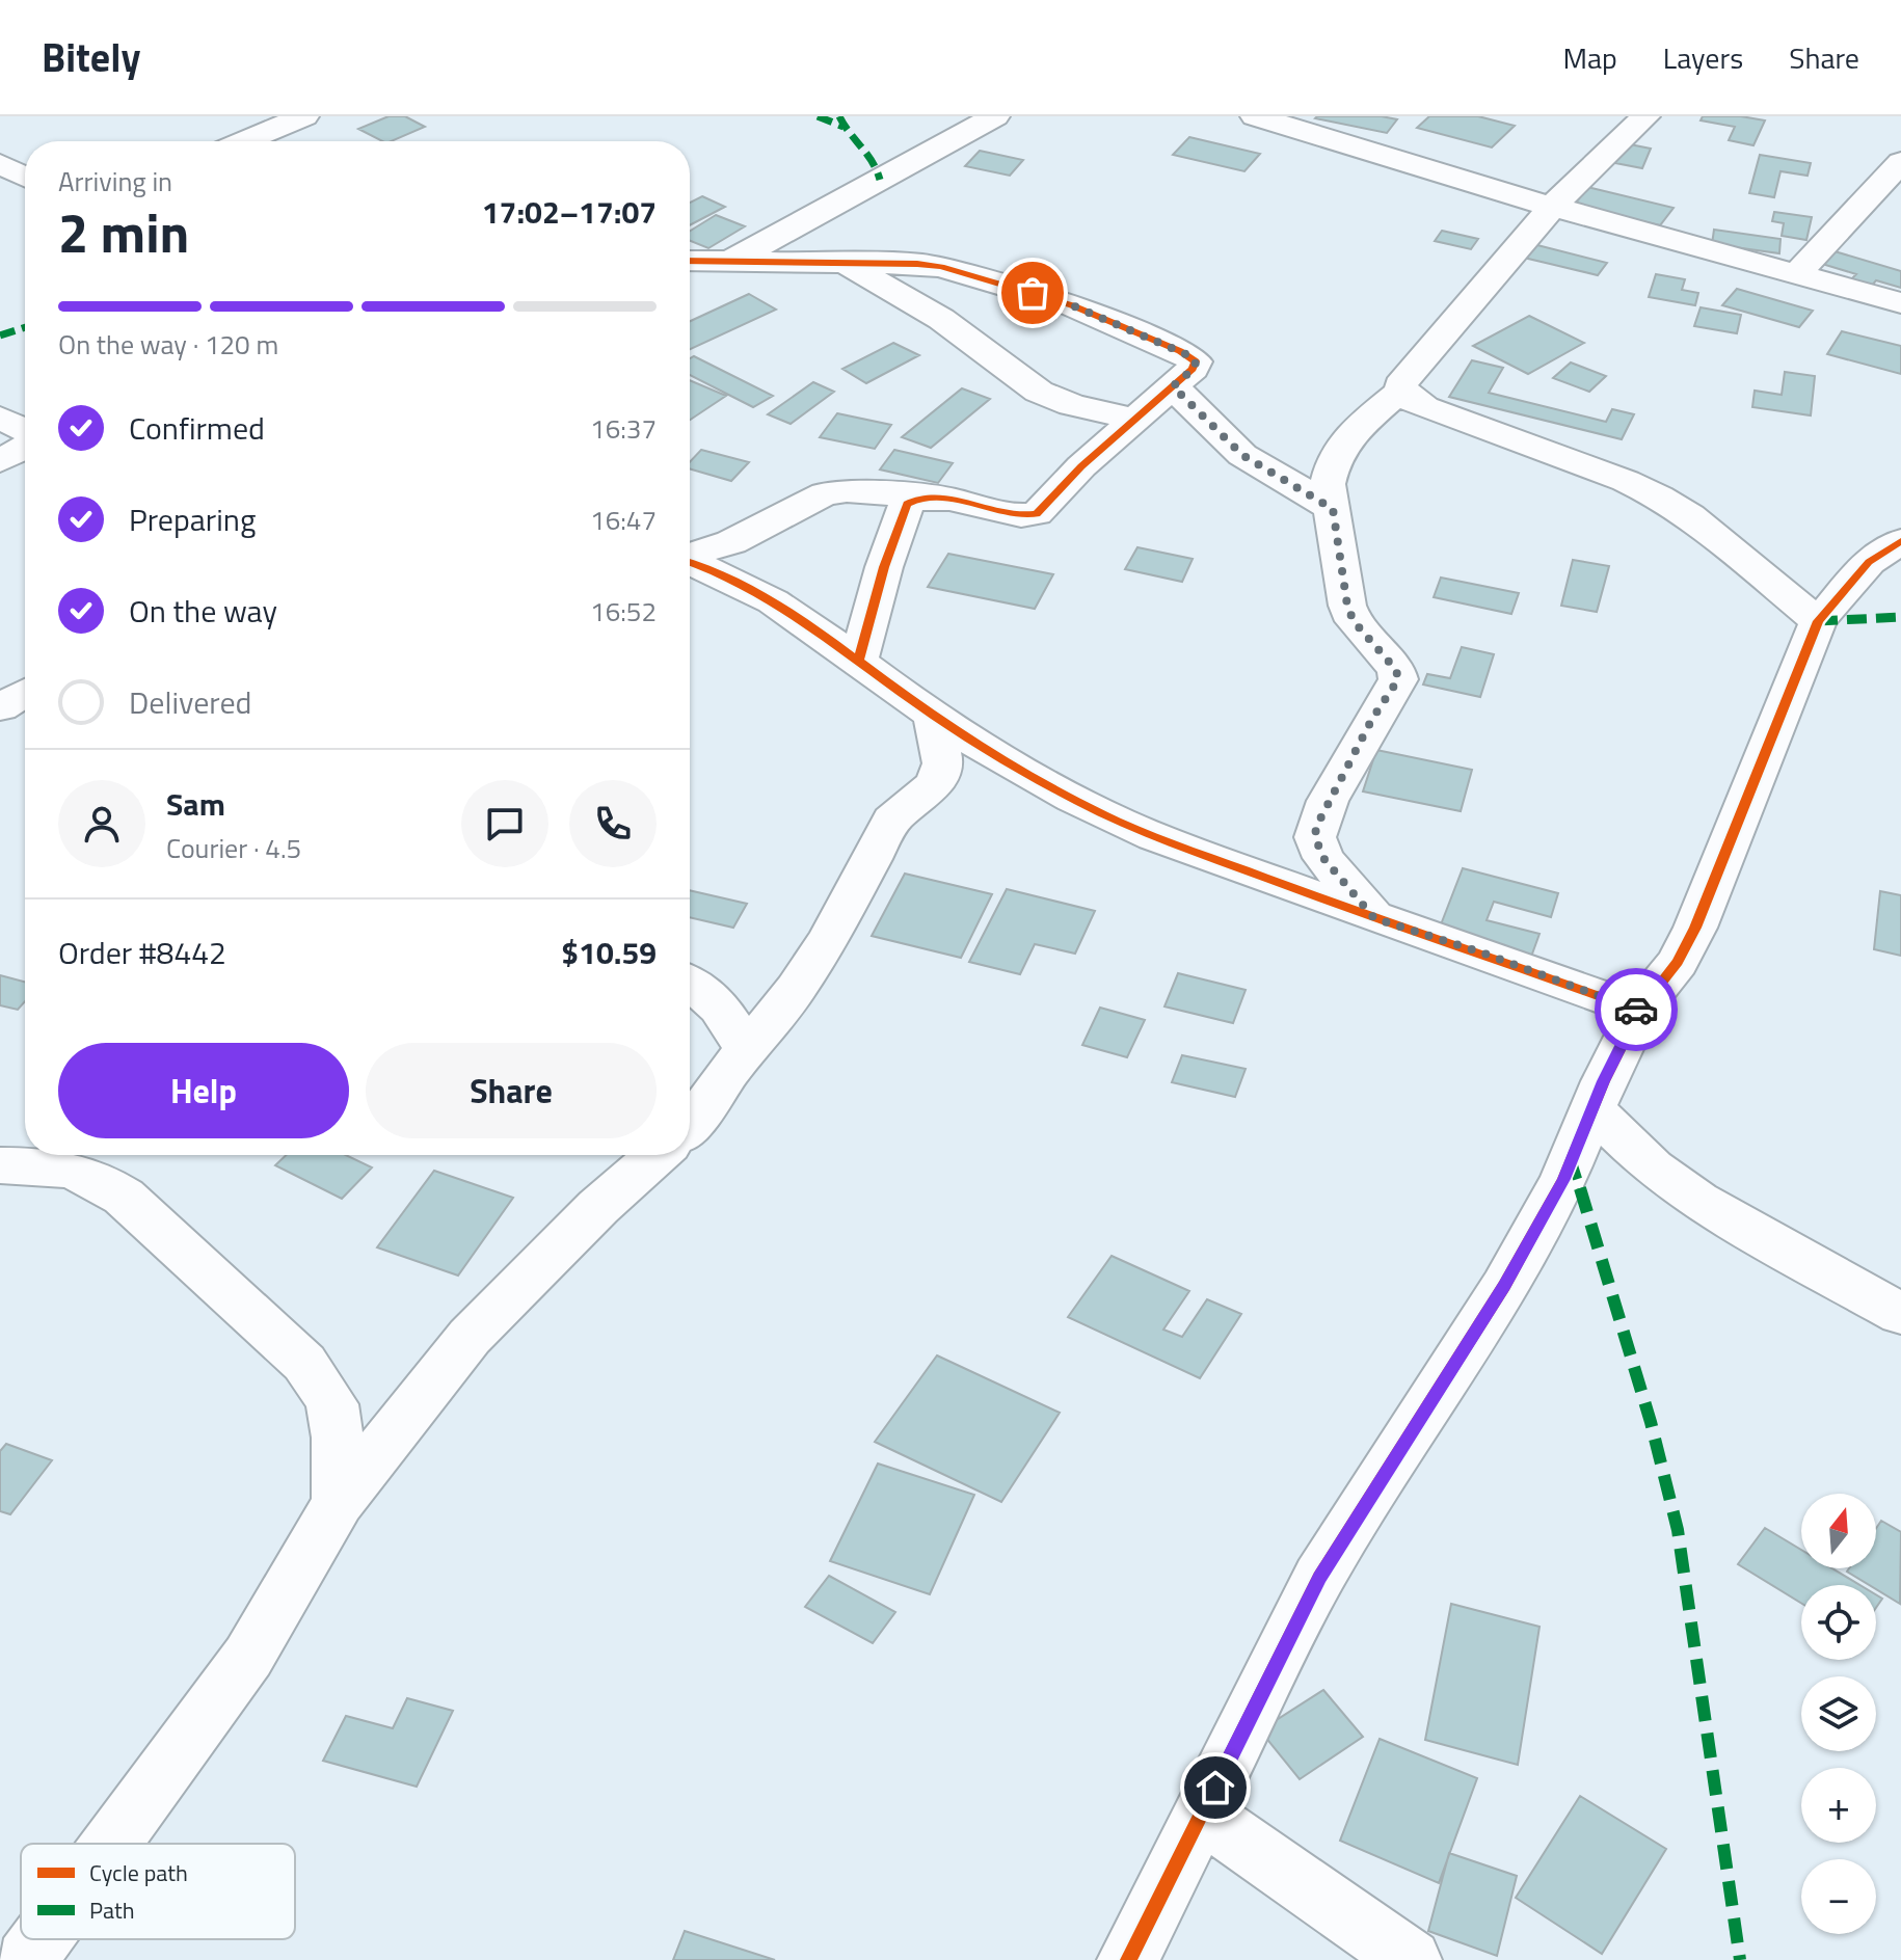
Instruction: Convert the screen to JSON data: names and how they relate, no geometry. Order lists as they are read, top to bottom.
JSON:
{
  "legend": ["Cycle path", "Path"],
  "north": "top",
  "page": {
    "header": "Bitely",
    "nav": ["Map", "Layers", "Share"],
    "heading": ["2 min", "Arriving in", "17:02–17:07"],
    "panel": [
      "Sam",
      "Courier · 4.5",
      "Order #8442",
      "$10.59"
    ],
    "bar": "On the way · 120 m",
    "list": [
      ["Confirmed", "16:37"],
      ["Preparing", "16:47"],
      ["On the way", "16:52"],
      "Delivered"
    ],
    "buttons": ["Help", "Share"],
    "map_buttons": ["+", "−"]
  }
}
